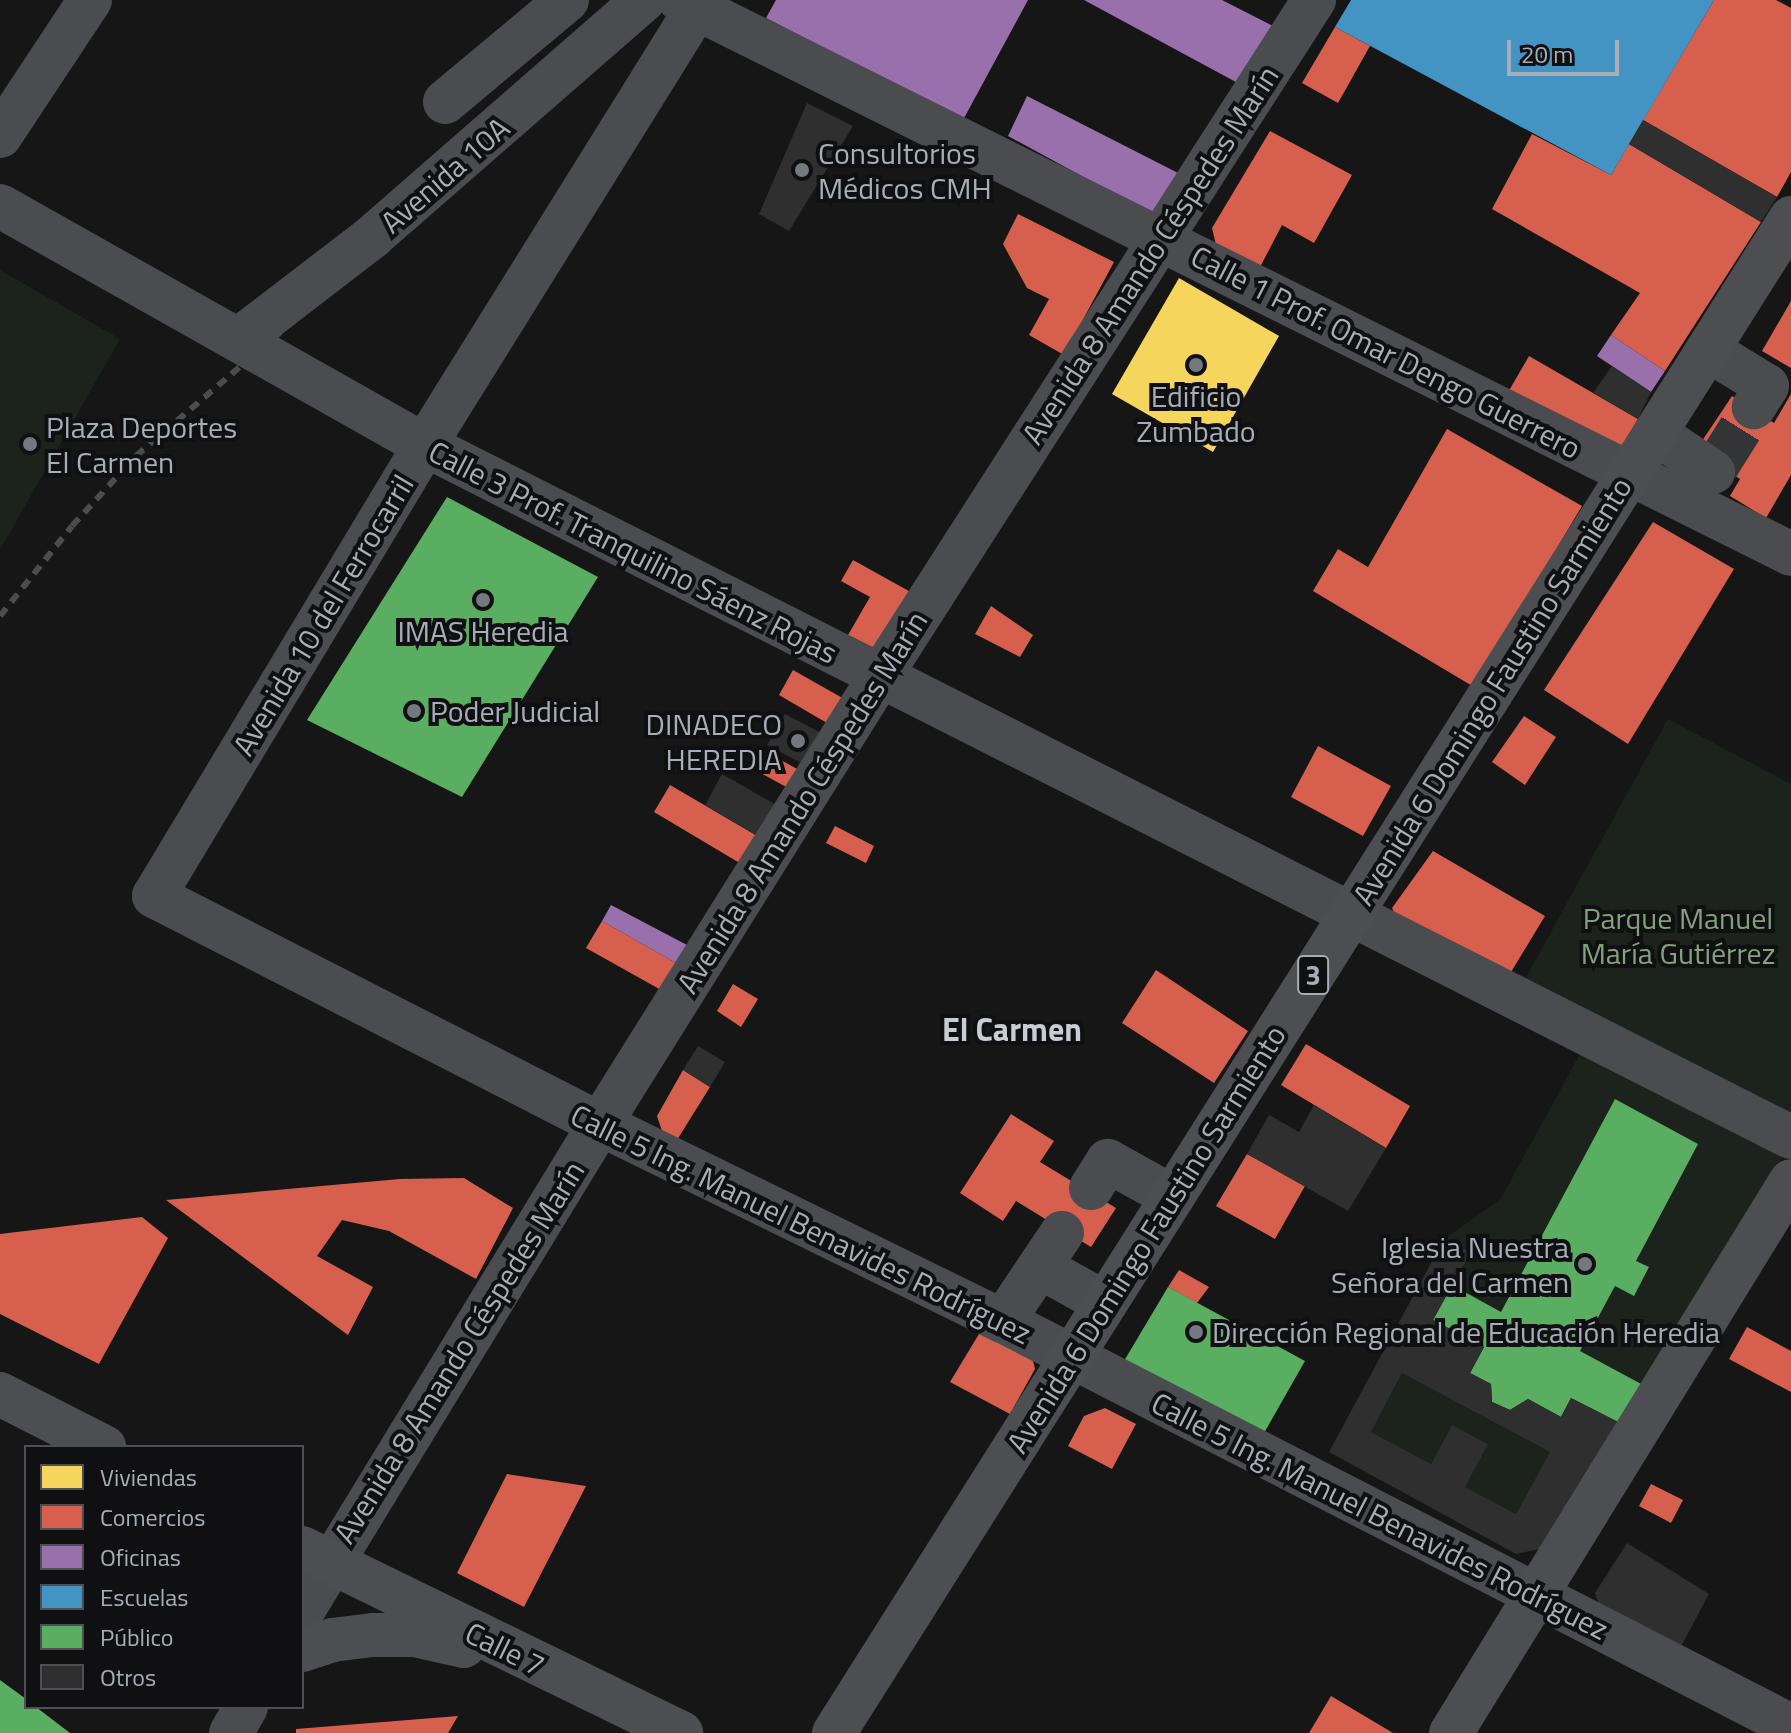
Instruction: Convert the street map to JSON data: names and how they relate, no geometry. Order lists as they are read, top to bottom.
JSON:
{
  "streets": {
    "main road": ["Avenida 6 Domingo Faustino Sarmiento", "3", "Calle 7"],
    "street": [
      "Avenida 10A",
      "Avenida 8 Amando Céspedes Marín",
      "Calle 1 Prof. Omar Dengo Guerrero",
      "Calle 3 Prof. Tranquilino Sáenz Rojas",
      "Avenida 10 del Ferrocarril",
      "Calle 5 Ing. Manuel Benavides Rodríguez"
    ]
  },
  "crossings": [
    ["Avenida 10A", "Calle 3 Prof. Tranquilino Sáenz Rojas"],
    ["Avenida 8 Amando Céspedes Marín", "Calle 1 Prof. Omar Dengo Guerrero"],
    ["Avenida 8 Amando Céspedes Marín", "Calle 3 Prof. Tranquilino Sáenz Rojas"],
    ["Avenida 8 Amando Céspedes Marín", "Calle 5 Ing. Manuel Benavides Rodríguez"],
    ["Avenida 8 Amando Céspedes Marín", "Calle 7"],
    ["Calle 1 Prof. Omar Dengo Guerrero", "Avenida 10 del Ferrocarril"],
    ["Calle 1 Prof. Omar Dengo Guerrero", "Avenida 6 Domingo Faustino Sarmiento"],
    ["Calle 3 Prof. Tranquilino Sáenz Rojas", "Avenida 10 del Ferrocarril"],
    ["Calle 3 Prof. Tranquilino Sáenz Rojas", "Avenida 6 Domingo Faustino Sarmiento"],
    ["Avenida 10 del Ferrocarril", "Calle 5 Ing. Manuel Benavides Rodríguez"],
    ["Avenida 6 Domingo Faustino Sarmiento", "Calle 5 Ing. Manuel Benavides Rodríguez"]
  ],
  "districts": ["El Carmen"],
  "parks": ["Parque Manuel María Gutiérrez"],
  "places": [
    "Consultorios Médicos CMH",
    "Edificio Zumbado",
    "Plaza Deportes El Carmen",
    "IMAS Heredia",
    "Poder Judicial",
    "DINADECO HEREDIA",
    "Iglesia Nuestra Señora del Carmen",
    "Dirección Regional de Educación Heredia"
  ],
  "legend": [
    "Viviendas",
    "Comercios",
    "Oficinas",
    "Escuelas",
    "Público",
    "Otros"
  ],
  "scale_bar": "20 m"
}
